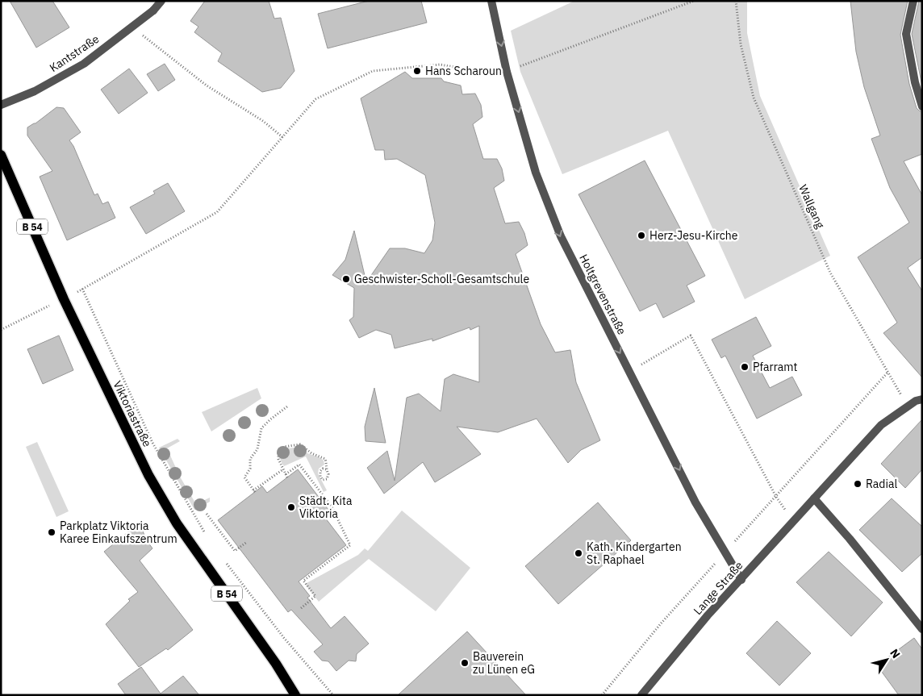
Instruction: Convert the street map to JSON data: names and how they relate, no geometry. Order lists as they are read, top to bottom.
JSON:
{
  "streets": {
    "main road": ["B 54", "Viktoriastraße"],
    "street": ["Kantstraße", "Holtgrevenstraße", "Lange Straße"],
    "path": ["Wallgang"]
  },
  "crossings": [
    ["Wallgang", "Lange Straße"],
    ["Holtgrevenstraße", "Lange Straße"]
  ],
  "one_way": ["Holtgrevenstraße"],
  "places": [
    "Hans Scharoun",
    "Herz-Jesu-Kirche",
    "Geschwister-Scholl-Gesamtschule",
    "Pfarramt",
    "Radial",
    "Städt. Kita Viktoria",
    "Parkplatz Viktoria Karee Einkaufszentrum",
    "Kath. Kindergarten St. Raphael",
    "Bauverein zu Lünen eG"
  ],
  "north": "top right"
}
